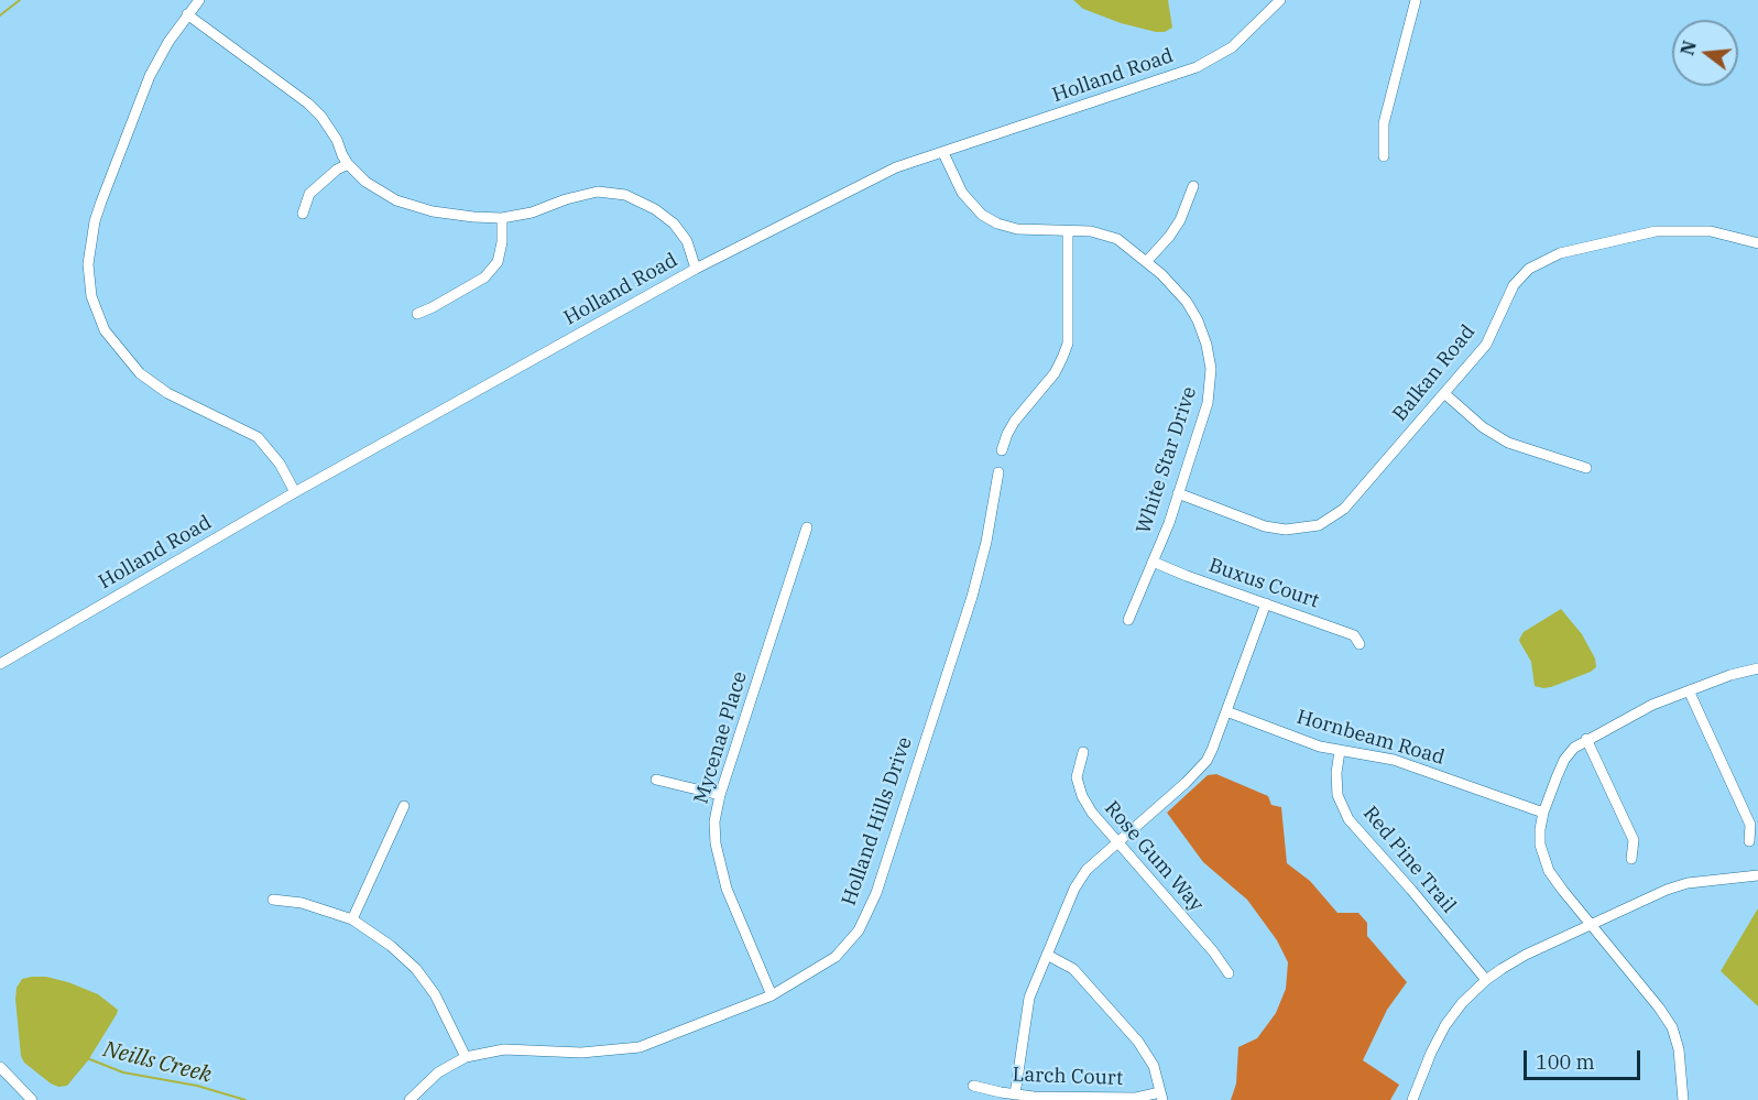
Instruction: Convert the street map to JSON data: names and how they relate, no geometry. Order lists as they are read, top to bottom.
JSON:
{
  "streets": {
    "street": [
      "Holland Road",
      "Balkan Road",
      "White Star Drive",
      "Buxus Court",
      "Mycenae Place",
      "Hornbeam Road",
      "Holland Hills Drive",
      "Rose Gum Way",
      "Red Pine Trail",
      "Larch Court"
    ]
  },
  "crossings": [
    ["Holland Road", "White Star Drive"],
    ["Balkan Road", "White Star Drive"],
    ["White Star Drive", "Buxus Court"],
    ["Mycenae Place", "Holland Hills Drive"],
    ["Hornbeam Road", "Red Pine Trail"]
  ],
  "water": ["Neills Creek"],
  "scale_bar": "100 m",
  "north": "left"
}
